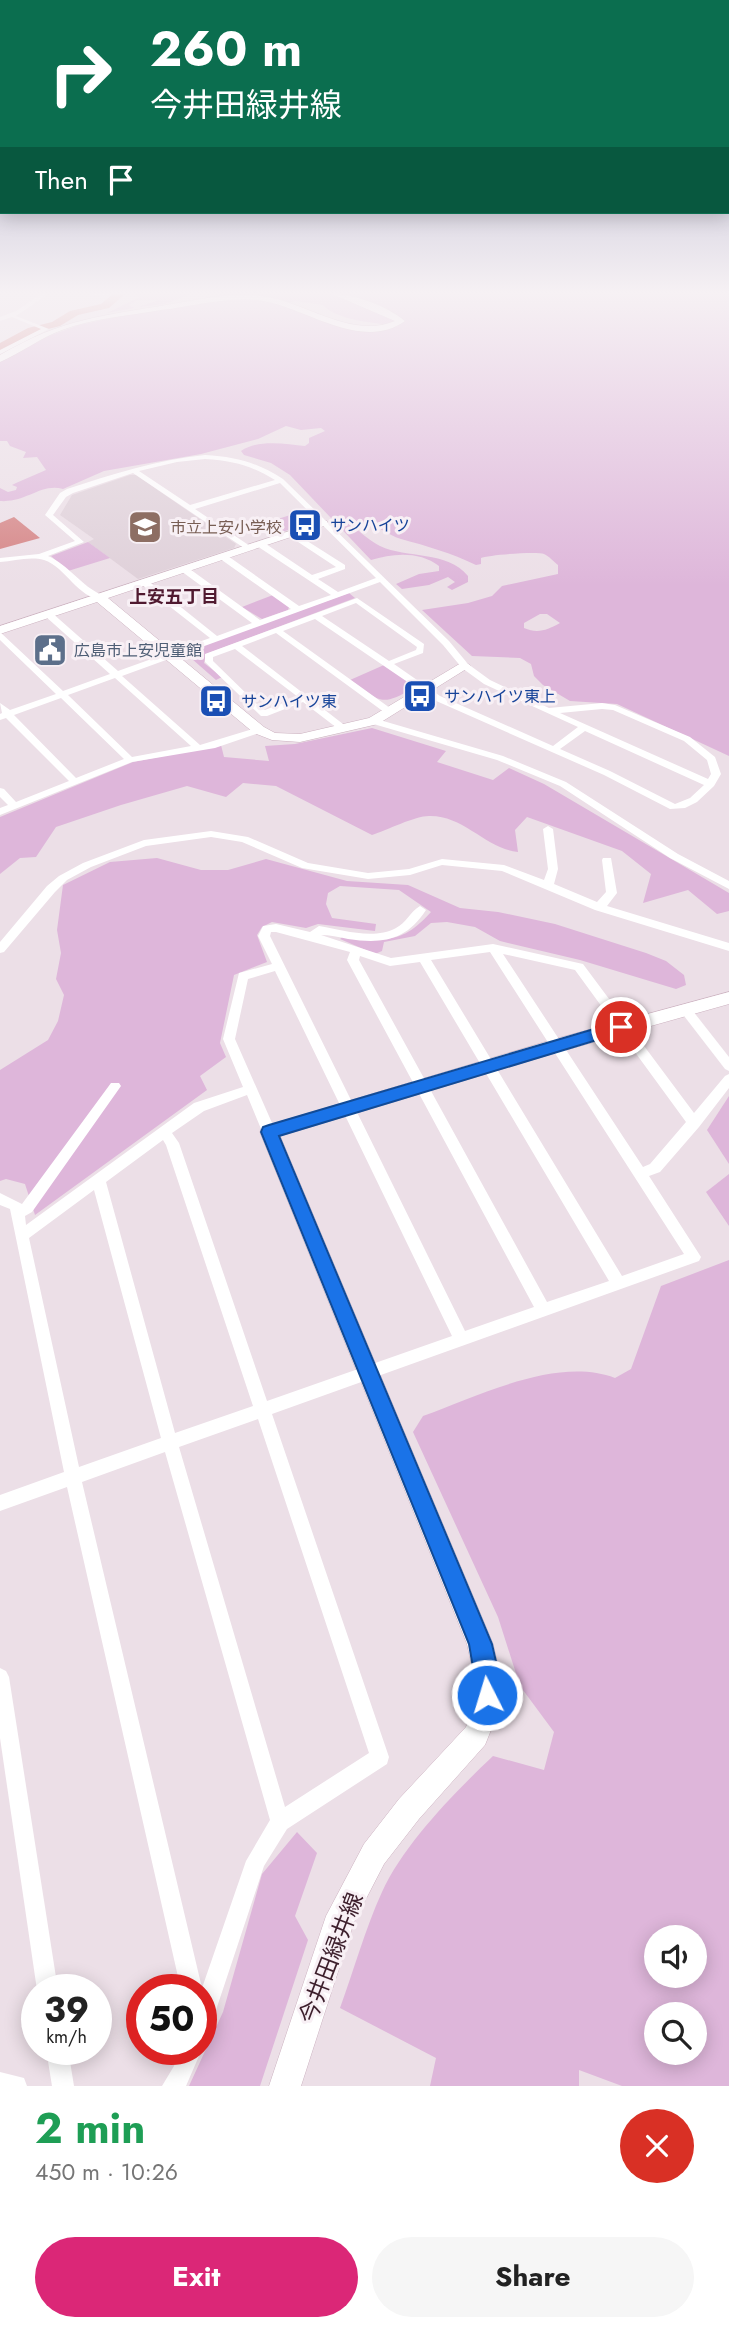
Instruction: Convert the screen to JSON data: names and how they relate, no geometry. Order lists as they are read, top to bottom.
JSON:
{
  "streets": {
    "main road": ["今井田緑井線"]
  },
  "districts": ["上安五丁目"],
  "places": {
    "bus stop": ["サンハイツ", "サンハイツ東上", "サンハイツ東"],
    "school or university": ["市立上安小学校"],
    "public building": ["広島市上安児童館"]
  },
  "page": {
    "turn": ["260 m", "今井田緑井線"],
    "then": "Then",
    "speed": "39 km/h",
    "limit": "50",
    "heading": ["2 min", "450 m · 10:26"],
    "buttons": ["Exit", "Share"]
  }
}
